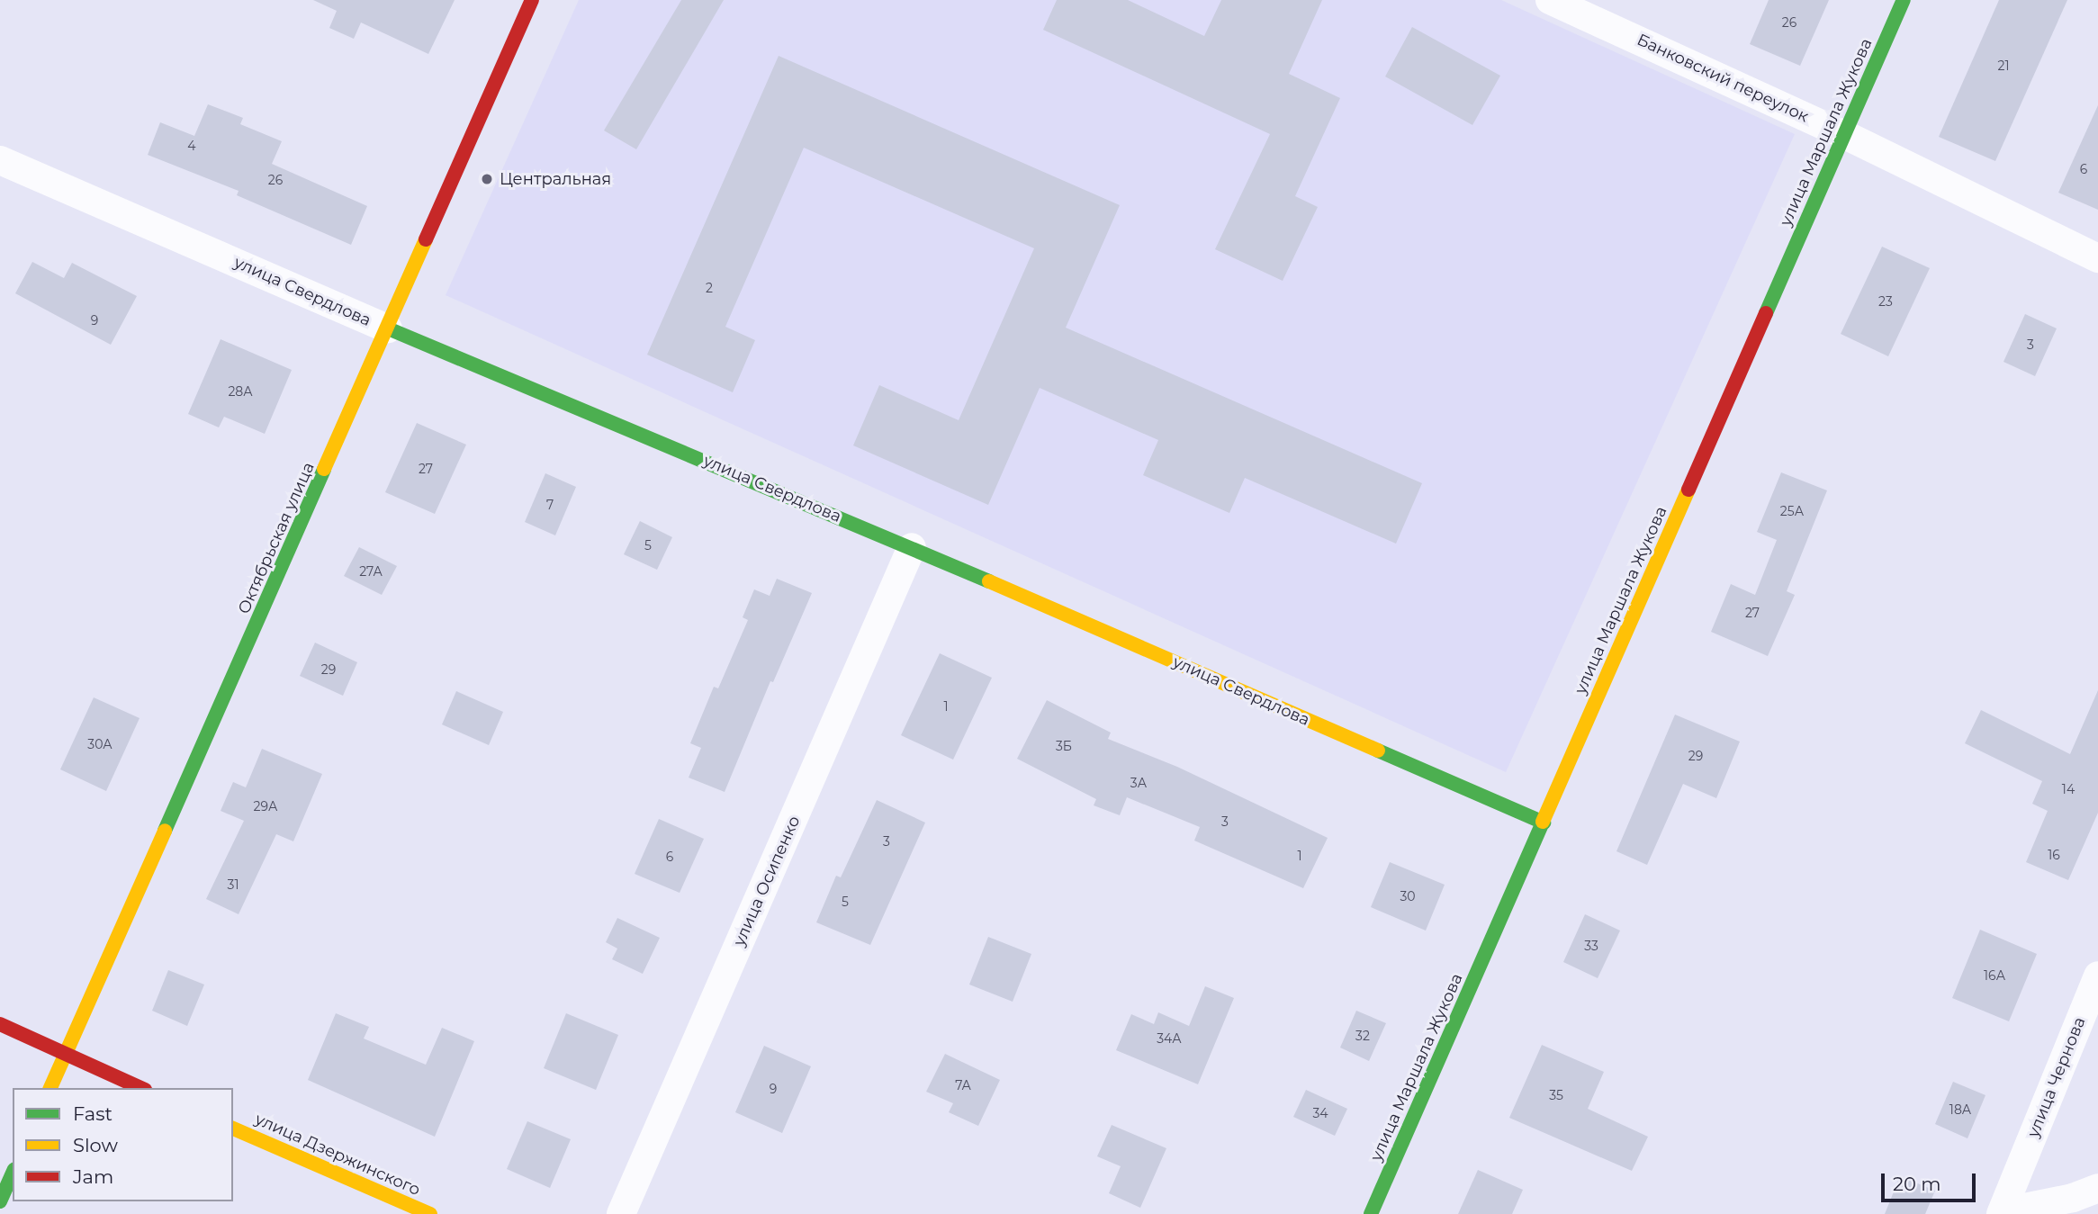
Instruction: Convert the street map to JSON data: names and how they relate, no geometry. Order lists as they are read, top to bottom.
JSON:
{
  "streets": {
    "street": [
      "Банковский переулок",
      "улица Маршала Жукова",
      "улица Свердлова",
      "Октябрьская улица",
      "улица Осипенко",
      "улица Чернова",
      "улица Дзержинского"
    ]
  },
  "crossings": [
    ["Банковский переулок", "улица Маршала Жукова"],
    ["улица Маршала Жукова", "улица Свердлова"],
    ["улица Свердлова", "Октябрьская улица"],
    ["улица Свердлова", "улица Осипенко"]
  ],
  "places": ["Центральная"],
  "house_numbers": [
    "26",
    "21",
    "4",
    "6",
    "26",
    "2",
    "23",
    "9",
    "3",
    "28А",
    "27",
    "7",
    "25А",
    "5",
    "27А",
    "27",
    "29",
    "1",
    "30А",
    "3Б",
    "29",
    "3А",
    "14",
    "29А",
    "3",
    "3",
    "16",
    "1",
    "6",
    "31",
    "30",
    "5",
    "33",
    "16А",
    "32",
    "34А",
    "7А",
    "9",
    "35",
    "18А",
    "34"
  ],
  "legend": ["Fast", "Slow", "Jam"],
  "scale_bar": "20 m"
}
